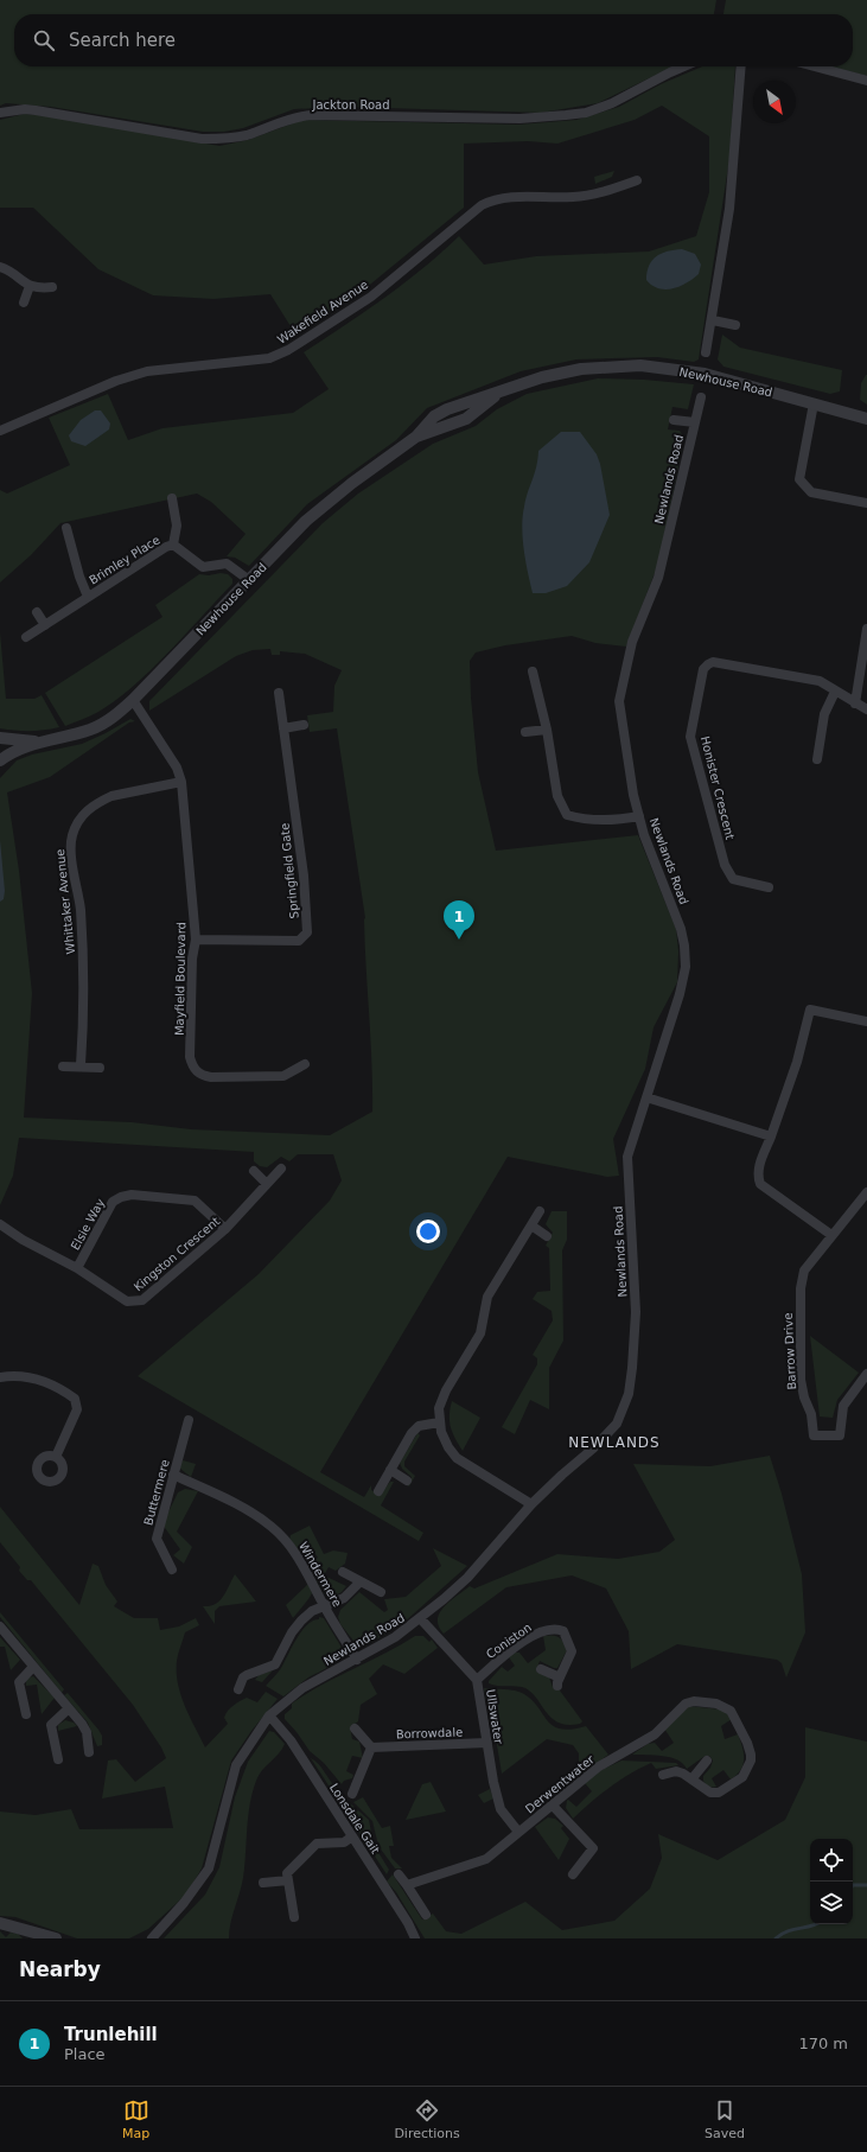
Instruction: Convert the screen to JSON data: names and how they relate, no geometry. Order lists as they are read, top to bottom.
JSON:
{
  "streets": {
    "street": [
      "Jackton Road",
      "Wakefield Avenue",
      "Newhouse Road",
      "Newlands Road",
      "Brimley Place",
      "Honister Crescent",
      "Springfield Gate",
      "Whittaker Avenue",
      "Mayfield Boulevard",
      "Elsie Way",
      "Kingston Crescent",
      "Barrow Drive",
      "Buttermere",
      "Windermere",
      "Coniston",
      "Ullswater",
      "Borrowdale",
      "Derwentwater",
      "Lonsdale Gait"
    ]
  },
  "crossings": [
    ["Newhouse Road", "Brimley Place"],
    ["Newhouse Road", "Mayfield Boulevard"],
    ["Newlands Road", "Windermere"],
    ["Newlands Road", "Ullswater"],
    ["Newlands Road", "Lonsdale Gait"],
    ["Springfield Gate", "Mayfield Boulevard"],
    ["Whittaker Avenue", "Mayfield Boulevard"],
    ["Elsie Way", "Kingston Crescent"],
    ["Buttermere", "Windermere"],
    ["Coniston", "Ullswater"],
    ["Ullswater", "Borrowdale"],
    ["Ullswater", "Derwentwater"]
  ],
  "districts": ["NEWLANDS"],
  "north": "bottom right",
  "page": {
    "search": "Search here",
    "pins": "1",
    "heading": "Nearby",
    "list": [
      {
        "mark": "1",
        "name": "Trunlehill",
        "note": "Place",
        "value": "170 m"
      }
    ],
    "nav": ["Map", "Directions", "Saved"]
  }
}
